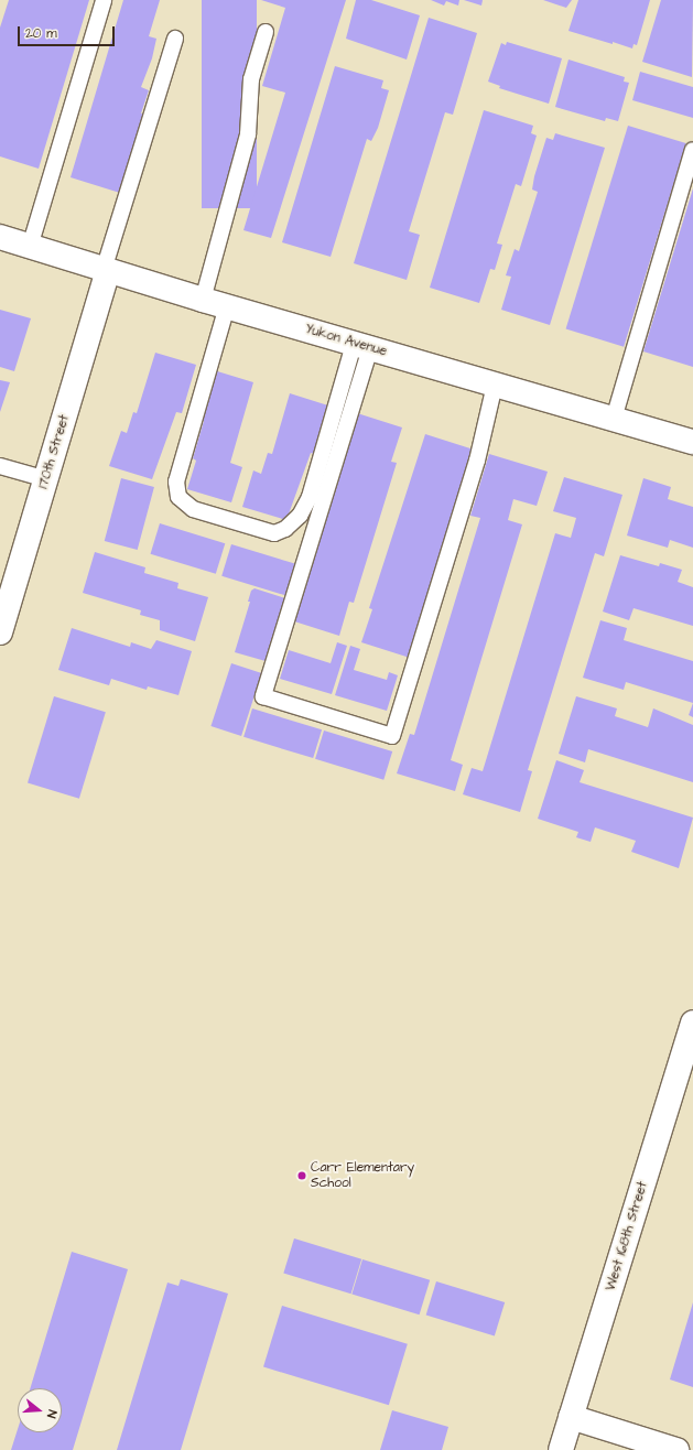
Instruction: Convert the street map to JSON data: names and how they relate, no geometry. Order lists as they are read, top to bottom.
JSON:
{
  "streets": {
    "street": ["Yukon Avenue", "170th Street", "West 168th Street"]
  },
  "crossings": [
    ["Yukon Avenue", "170th Street"]
  ],
  "places": ["Carr Elementary School"],
  "scale_bar": "20 m",
  "north": "right"
}
